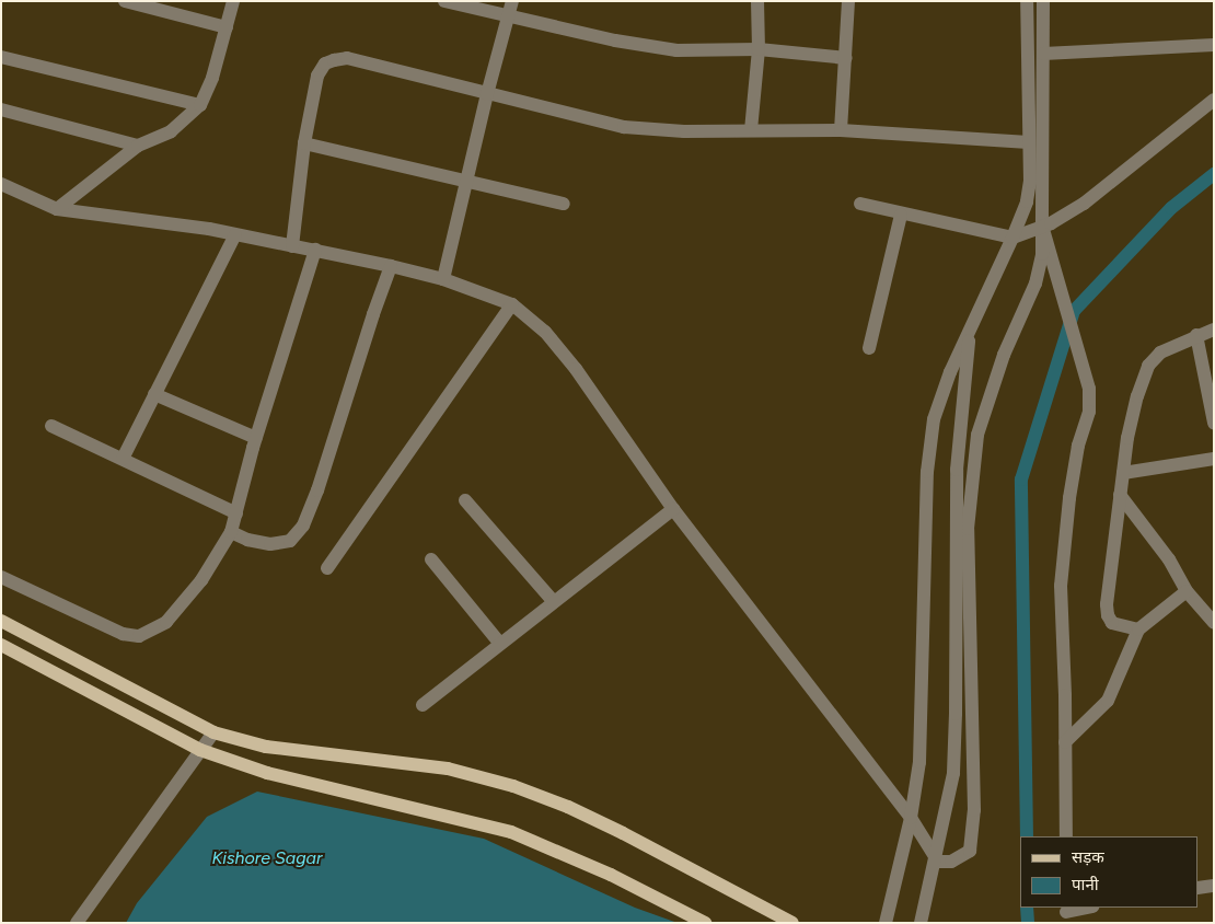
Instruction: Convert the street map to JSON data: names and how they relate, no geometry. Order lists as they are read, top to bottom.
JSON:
{
  "water": ["Kishore Sagar"],
  "legend": ["सड़क", "पानी"]
}
